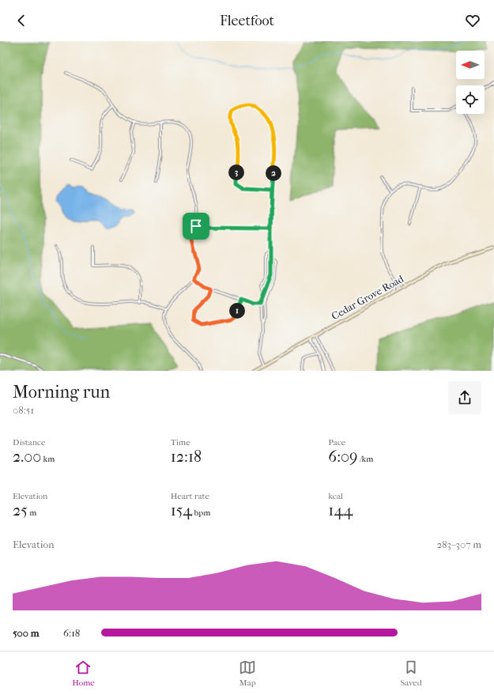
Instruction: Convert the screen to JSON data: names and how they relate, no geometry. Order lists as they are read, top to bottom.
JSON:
{
  "streets": {
    "main road": ["Cedar Grove Road"]
  },
  "north": "left",
  "page": {
    "header": "Fleetfoot",
    "pins": ["3", "2", "1"],
    "heading": ["Morning run", "08:51"],
    "stats": [
      ["Distance", "2.00 km"],
      ["Time", "12:18"],
      ["Pace", "6:09 /km"],
      ["Elevation", "25 m"],
      ["Heart rate", "154 bpm"],
      ["kcal", "144"]
    ],
    "chart": ["Elevation", "283–307 m"],
    "list": [
      {
        "name": "500 m",
        "note": "6:18"
      }
    ],
    "tabs": ["Home", "Map", "Saved"]
  }
}
